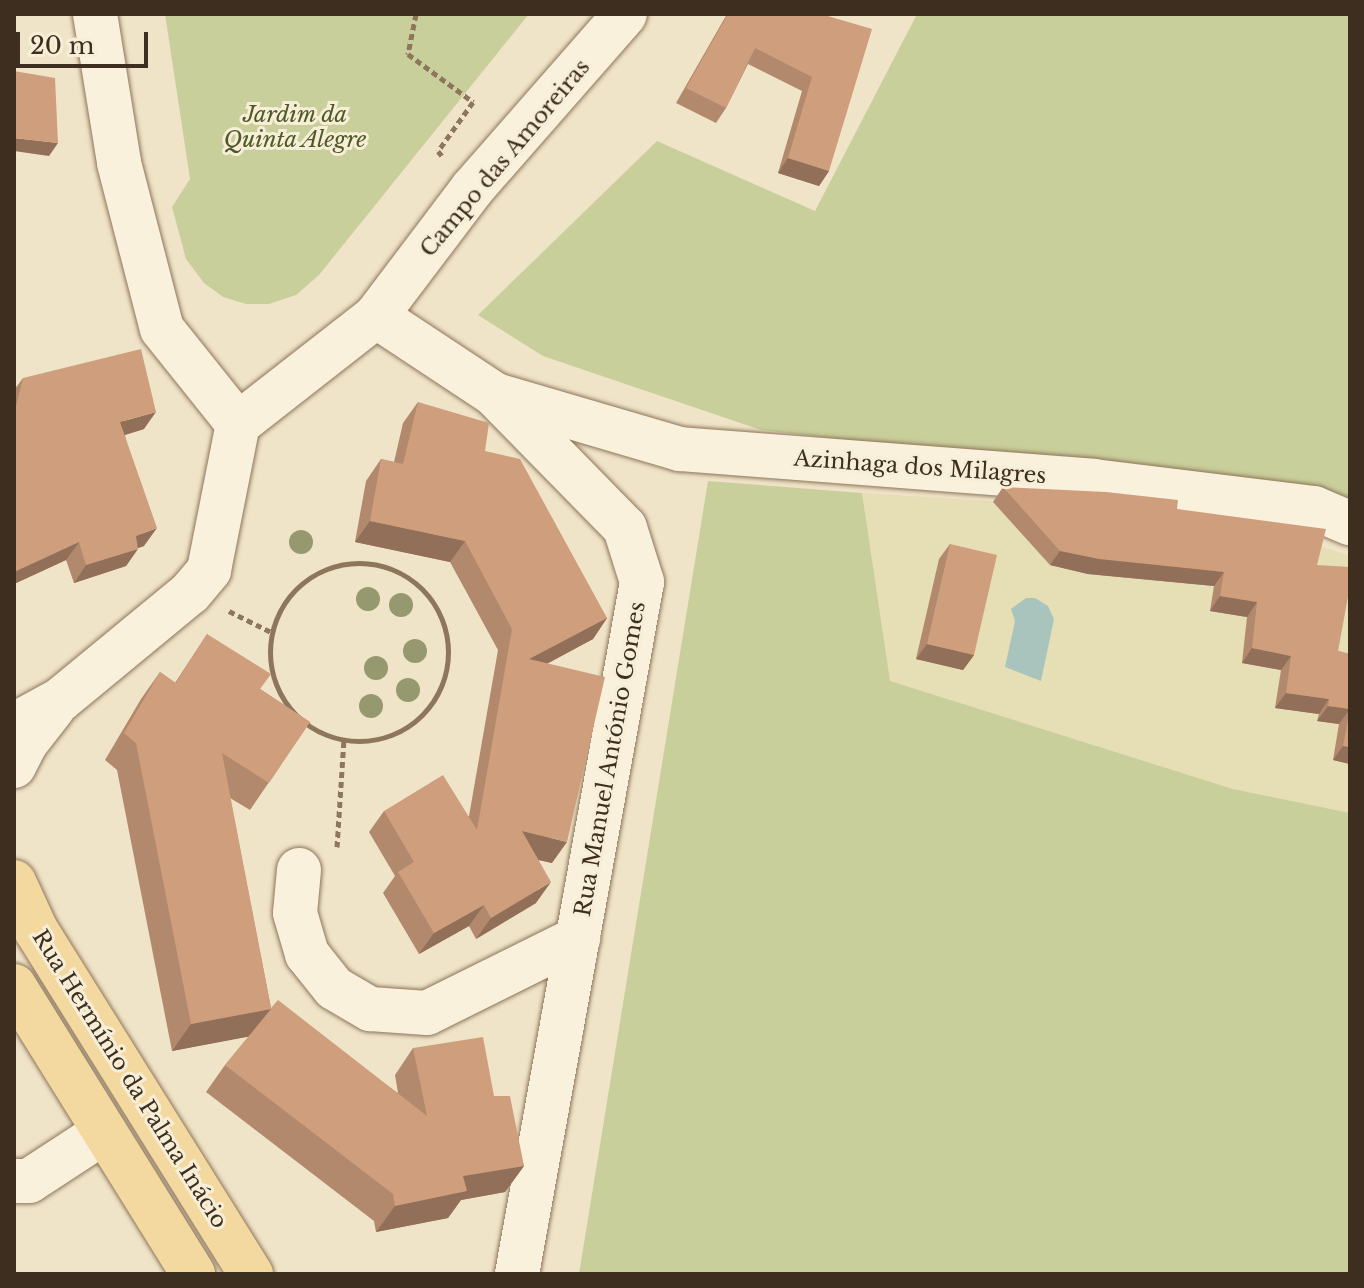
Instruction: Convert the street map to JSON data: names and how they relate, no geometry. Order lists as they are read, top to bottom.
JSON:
{
  "streets": {
    "main road": ["Rua Hermínio da Palma Inácio"],
    "street": ["Campo das Amoreiras", "Azinhaga dos Milagres", "Rua Manuel António Gomes"]
  },
  "crossings": [
    ["Campo das Amoreiras", "Rua Manuel António Gomes"],
    ["Azinhaga dos Milagres", "Rua Manuel António Gomes"]
  ],
  "parks": ["Jardim da Quinta Alegre"],
  "scale_bar": "20 m"
}
